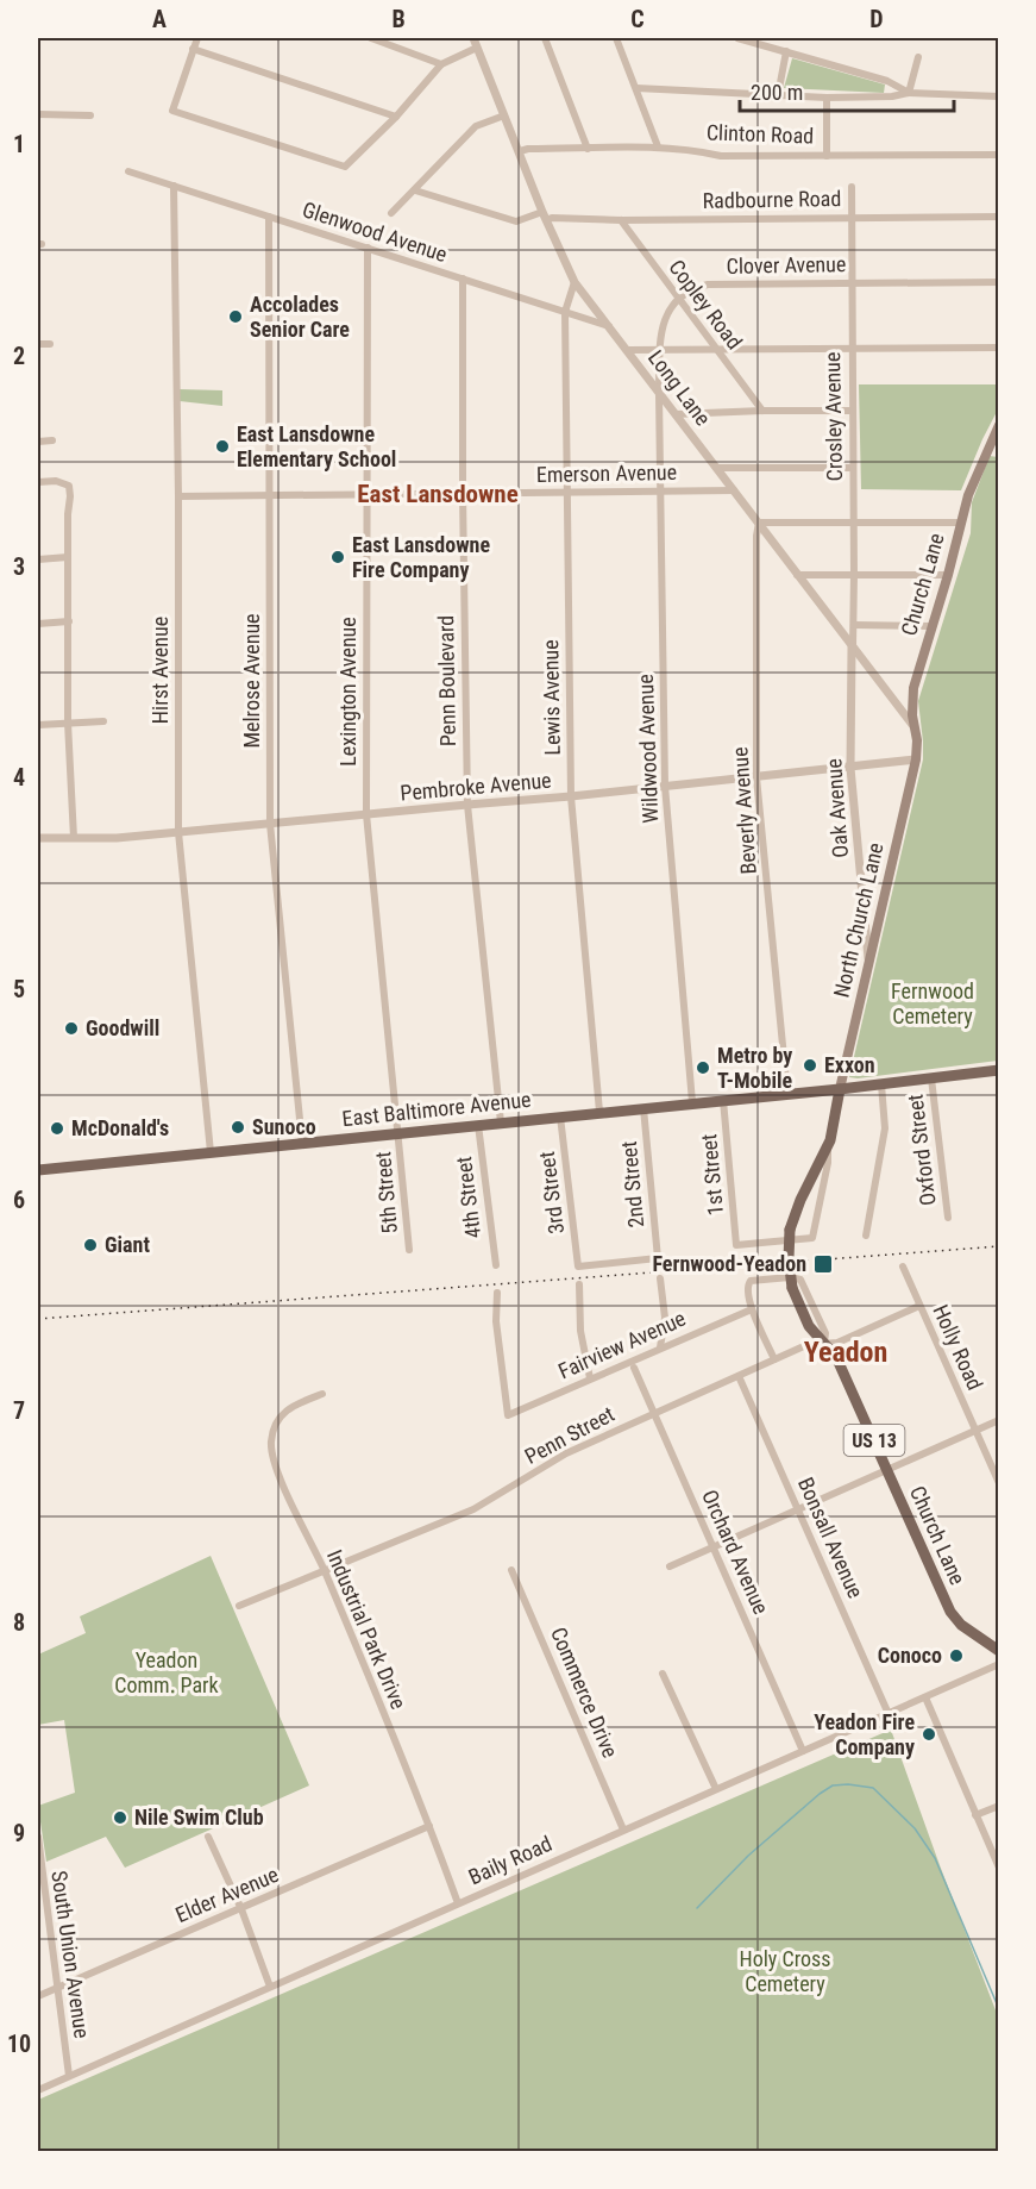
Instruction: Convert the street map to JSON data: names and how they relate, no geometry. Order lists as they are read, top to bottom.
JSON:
{
  "streets": {
    "main road": [
      "Church Lane",
      "North Church Lane",
      "East Baltimore Avenue",
      "US 13"
    ],
    "street": [
      "Clinton Road",
      "Radbourne Road",
      "Glenwood Avenue",
      "Clover Avenue",
      "Copley Road",
      "Long Lane",
      "Crosley Avenue",
      "Emerson Avenue",
      "Hirst Avenue",
      "Melrose Avenue",
      "Penn Boulevard",
      "Lexington Avenue",
      "Lewis Avenue",
      "Wildwood Avenue",
      "Pembroke Avenue",
      "Oak Avenue",
      "Beverly Avenue",
      "Oxford Street",
      "1st Street",
      "2nd Street",
      "5th Street",
      "3rd Street",
      "4th Street",
      "Fairview Avenue",
      "Holly Road",
      "Penn Street",
      "Bonsall Avenue",
      "Orchard Avenue",
      "Industrial Park Drive",
      "Commerce Drive",
      "Baily Road",
      "Elder Avenue",
      "South Union Avenue"
    ]
  },
  "crossings": [
    ["Clinton Road", "Long Lane"],
    ["Radbourne Road", "Copley Road"],
    ["Radbourne Road", "Long Lane"],
    ["Radbourne Road", "Crosley Avenue"],
    ["Glenwood Avenue", "Long Lane"],
    ["Glenwood Avenue", "Hirst Avenue"],
    ["Glenwood Avenue", "Melrose Avenue"],
    ["Glenwood Avenue", "Penn Boulevard"],
    ["Glenwood Avenue", "Lexington Avenue"],
    ["Glenwood Avenue", "Lewis Avenue"],
    ["Clover Avenue", "Copley Road"],
    ["Clover Avenue", "Crosley Avenue"],
    ["Long Lane", "Crosley Avenue"],
    ["Long Lane", "Emerson Avenue"],
    ["Long Lane", "Church Lane"],
    ["Long Lane", "Lewis Avenue"],
    ["Long Lane", "Wildwood Avenue"],
    ["Long Lane", "Oak Avenue"],
    ["Long Lane", "Beverly Avenue"],
    ["Crosley Avenue", "Oak Avenue"],
    ["Emerson Avenue", "Hirst Avenue"],
    ["Emerson Avenue", "Melrose Avenue"],
    ["Emerson Avenue", "Penn Boulevard"],
    ["Emerson Avenue", "Lexington Avenue"],
    ["Emerson Avenue", "Lewis Avenue"],
    ["Emerson Avenue", "Wildwood Avenue"],
    ["Church Lane", "Pembroke Avenue"],
    ["Church Lane", "North Church Lane"],
    ["Church Lane", "1st Street"],
    ["Church Lane", "Fairview Avenue"],
    ["Church Lane", "Penn Street"],
    ["Church Lane", "US 13"],
    ["Hirst Avenue", "Pembroke Avenue"],
    ["Hirst Avenue", "East Baltimore Avenue"],
    ["Melrose Avenue", "Pembroke Avenue"],
    ["Melrose Avenue", "East Baltimore Avenue"],
    ["Penn Boulevard", "Pembroke Avenue"],
    ["Penn Boulevard", "East Baltimore Avenue"],
    ["Lexington Avenue", "Pembroke Avenue"],
    ["Lexington Avenue", "East Baltimore Avenue"],
    ["Lexington Avenue", "5th Street"],
    ["Lewis Avenue", "Pembroke Avenue"],
    ["Lewis Avenue", "East Baltimore Avenue"],
    ["Wildwood Avenue", "Pembroke Avenue"],
    ["Wildwood Avenue", "East Baltimore Avenue"],
    ["Pembroke Avenue", "Oak Avenue"],
    ["Pembroke Avenue", "Beverly Avenue"],
    ["Pembroke Avenue", "North Church Lane"],
    ["Oak Avenue", "North Church Lane"],
    ["Beverly Avenue", "East Baltimore Avenue"],
    ["North Church Lane", "East Baltimore Avenue"],
    ["North Church Lane", "US 13"],
    ["East Baltimore Avenue", "Oxford Street"],
    ["East Baltimore Avenue", "1st Street"],
    ["East Baltimore Avenue", "2nd Street"],
    ["East Baltimore Avenue", "5th Street"],
    ["East Baltimore Avenue", "3rd Street"],
    ["East Baltimore Avenue", "4th Street"],
    ["East Baltimore Avenue", "US 13"],
    ["1st Street", "US 13"],
    ["2nd Street", "3rd Street"],
    ["Holly Road", "Penn Street"],
    ["Penn Street", "Bonsall Avenue"],
    ["Penn Street", "Orchard Avenue"],
    ["Penn Street", "Industrial Park Drive"],
    ["Bonsall Avenue", "Baily Road"],
    ["Orchard Avenue", "Baily Road"],
    ["Industrial Park Drive", "Baily Road"],
    ["Industrial Park Drive", "Elder Avenue"],
    ["Commerce Drive", "Baily Road"],
    ["Baily Road", "South Union Avenue"],
    ["Elder Avenue", "South Union Avenue"]
  ],
  "districts": ["East Lansdowne", "Yeadon"],
  "parks": ["Fernwood Cemetery", "Yeadon Comm. Park", "Holy Cross Cemetery"],
  "places": {
    "other": [
      "Accolades Senior Care",
      "East Lansdowne Elementary School",
      "East Lansdowne Fire Company",
      "Goodwill",
      "Exxon",
      "Metro by T-Mobile",
      "Sunoco",
      "McDonald's",
      "Giant",
      "Conoco",
      "Yeadon Fire Company",
      "Nile Swim Club"
    ],
    "transit": ["Fernwood-Yeadon"]
  },
  "scale_bar": "200 m",
  "grid": {
    "columns": [
      "A",
      "B",
      "C",
      "D"
    ],
    "rows": [
      "1",
      "2",
      "3",
      "4",
      "5",
      "6",
      "7",
      "8",
      "9",
      "10"
    ]
  }
}
